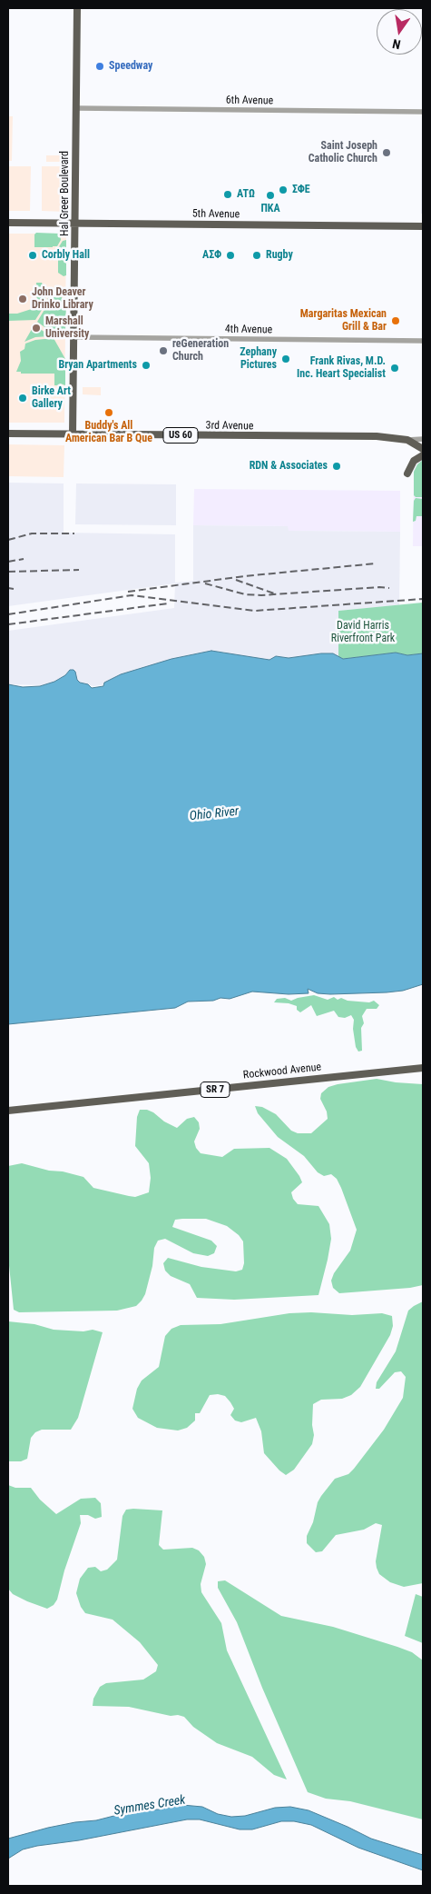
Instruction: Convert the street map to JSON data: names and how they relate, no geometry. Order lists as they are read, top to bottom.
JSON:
{
  "streets": {
    "main road": [
      "Hal Greer Boulevard",
      "5th Avenue",
      "3rd Avenue",
      "US 60",
      "Rockwood Avenue",
      "SR 7"
    ],
    "street": ["6th Avenue", "4th Avenue"]
  },
  "crossings": [
    ["6th Avenue", "Hal Greer Boulevard"],
    ["Hal Greer Boulevard", "5th Avenue"],
    ["Hal Greer Boulevard", "4th Avenue"],
    ["Hal Greer Boulevard", "3rd Avenue"],
    ["3rd Avenue", "US 60"]
  ],
  "water": ["Ohio River", "Symmes Creek"],
  "parks": ["David Harris Riverfront Park"],
  "places": [
    "Speedway",
    "Saint Joseph Catholic Church",
    "ΣΦΕ",
    "ATΩ",
    "ΠKA",
    "Corbly Hall",
    "AΣΦ",
    "Rugby",
    "John Deaver Drinko Library",
    "Margaritas Mexican Grill & Bar",
    "Marshall University",
    "reGeneration Church",
    "Zephany Pictures",
    "Bryan Apartments",
    "Frank Rivas, M.D. Inc. Heart Specialist",
    "Birke Art Gallery",
    "Buddy's All American Bar B Que",
    "RDN & Associates"
  ],
  "north": "bottom"
}
